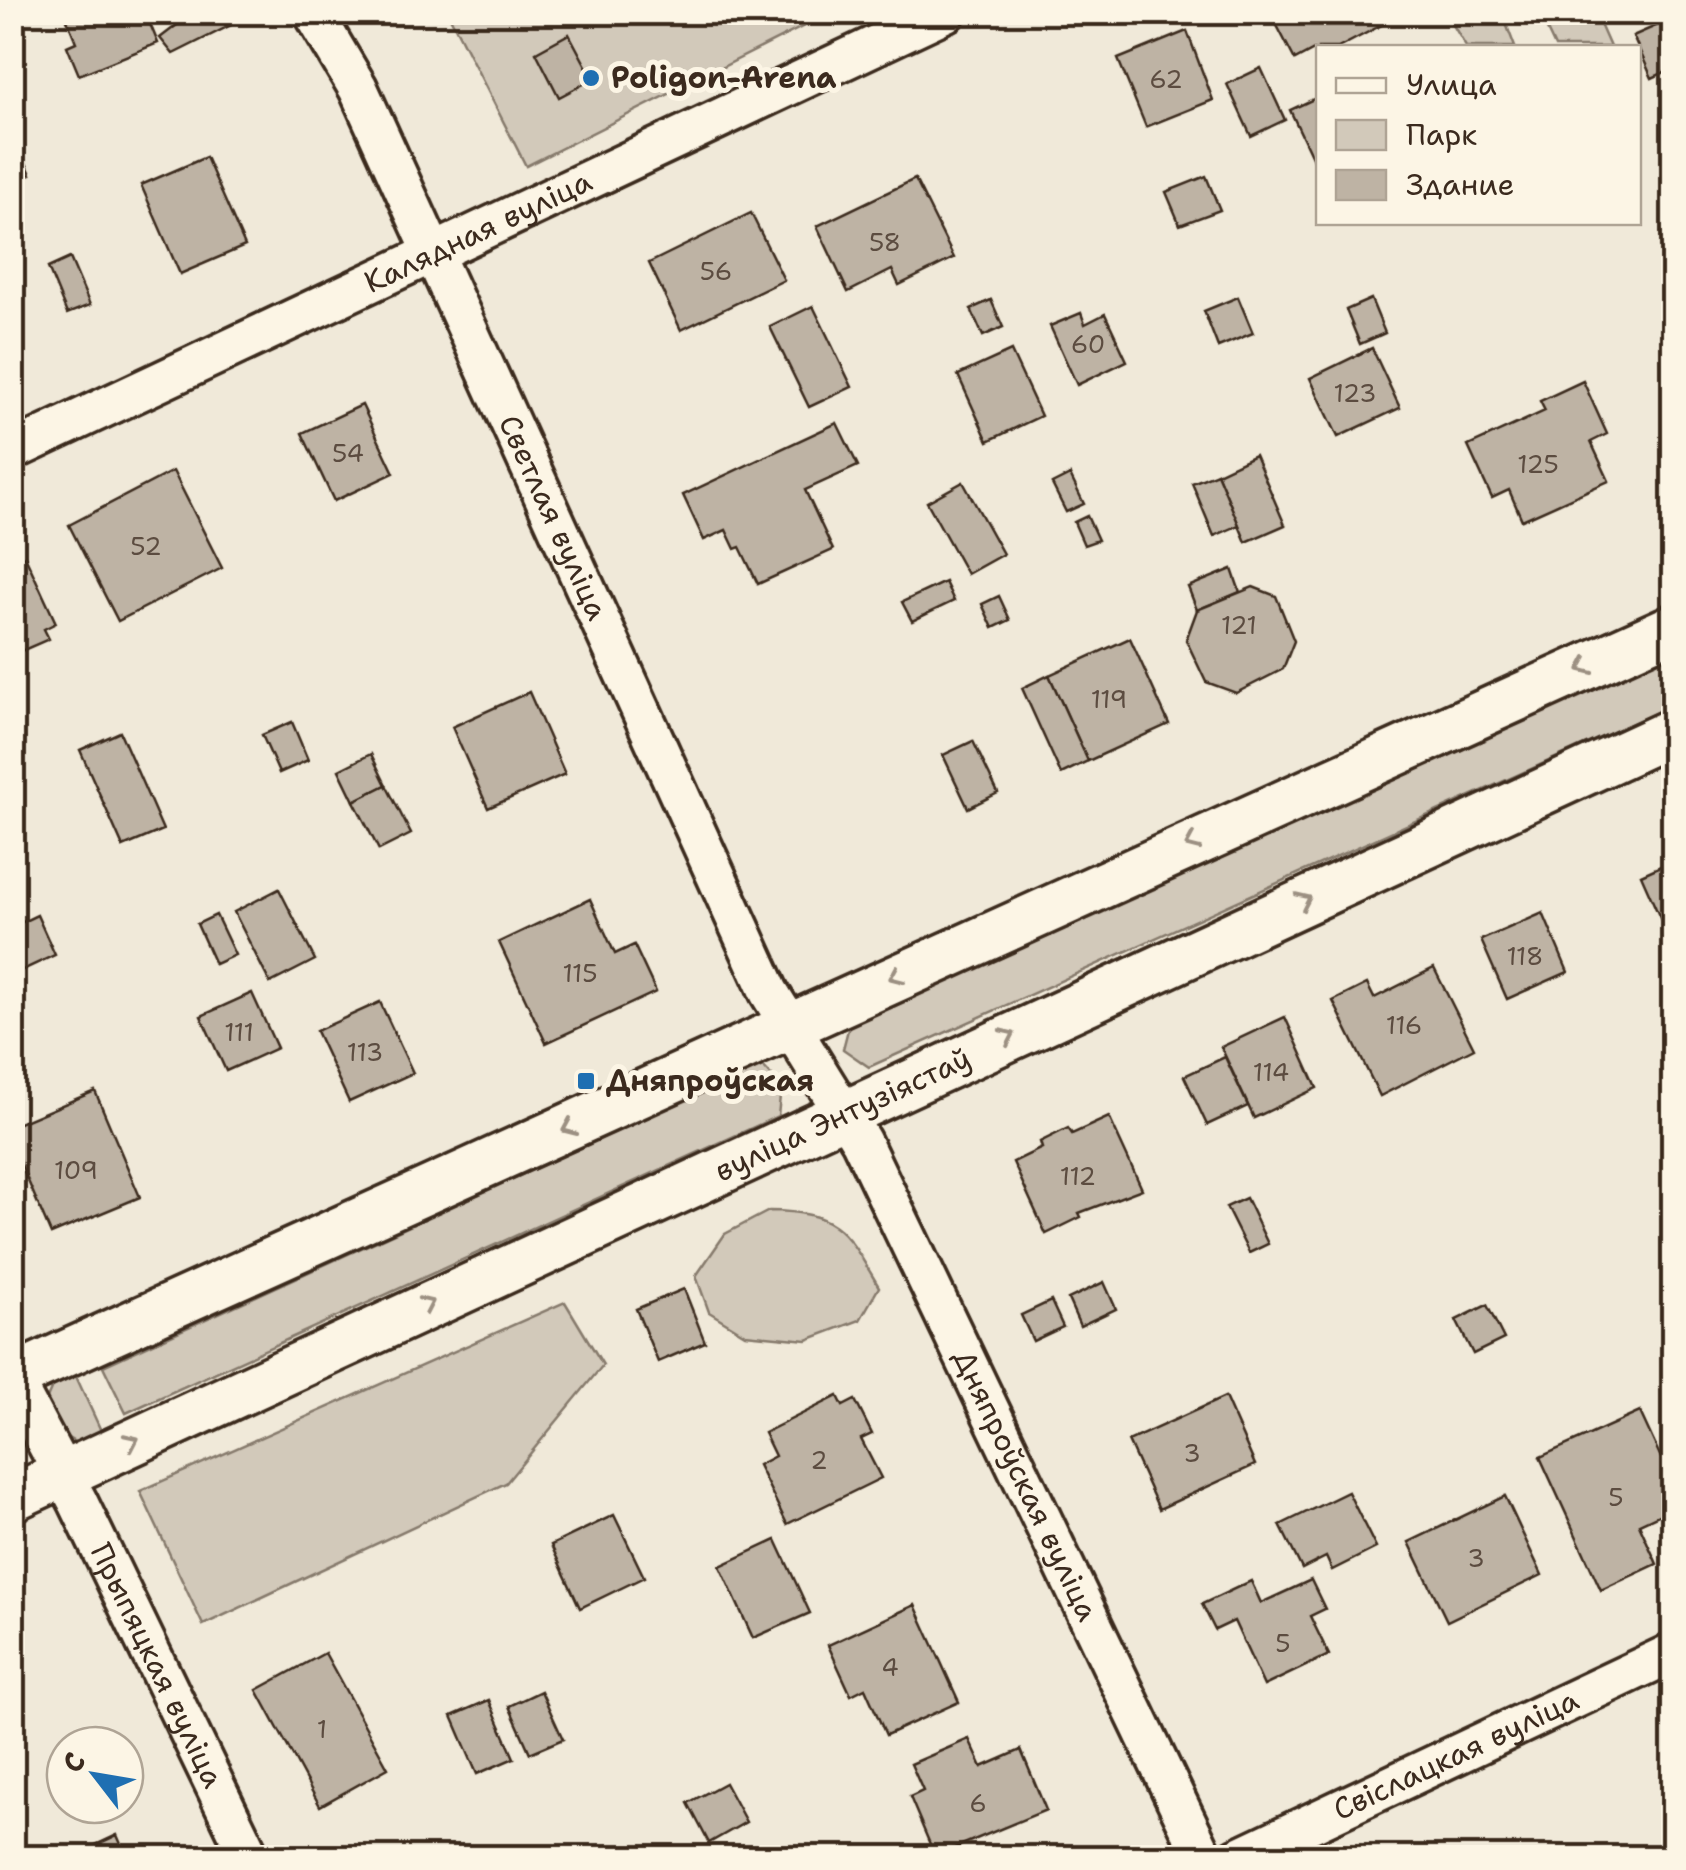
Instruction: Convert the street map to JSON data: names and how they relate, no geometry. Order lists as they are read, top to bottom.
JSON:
{
  "streets": {
    "street": [
      "Калядная вуліца",
      "Светлая вуліца",
      "вуліца Энтузіястаў",
      "Дняпроўская вуліца",
      "Прыпяцкая вуліца",
      "Свіслацкая вуліца"
    ]
  },
  "crossings": [
    ["Калядная вуліца", "Светлая вуліца"],
    ["Светлая вуліца", "вуліца Энтузіястаў"],
    ["Светлая вуліца", "Дняпроўская вуліца"],
    ["вуліца Энтузіястаў", "Дняпроўская вуліца"],
    ["вуліца Энтузіястаў", "Прыпяцкая вуліца"]
  ],
  "places": {
    "other": ["Poligon-Arena"],
    "transit": ["Дняпроўская"]
  },
  "house_numbers": [
    "62",
    "58",
    "56",
    "60",
    "123",
    "54",
    "125",
    "52",
    "121",
    "119",
    "118",
    "115",
    "116",
    "111",
    "113",
    "114",
    "109",
    "112",
    "3",
    "2",
    "5",
    "3",
    "5",
    "4",
    "1",
    "6"
  ],
  "legend": ["Улица", "Парк", "Здание"],
  "north": "top left"
}
